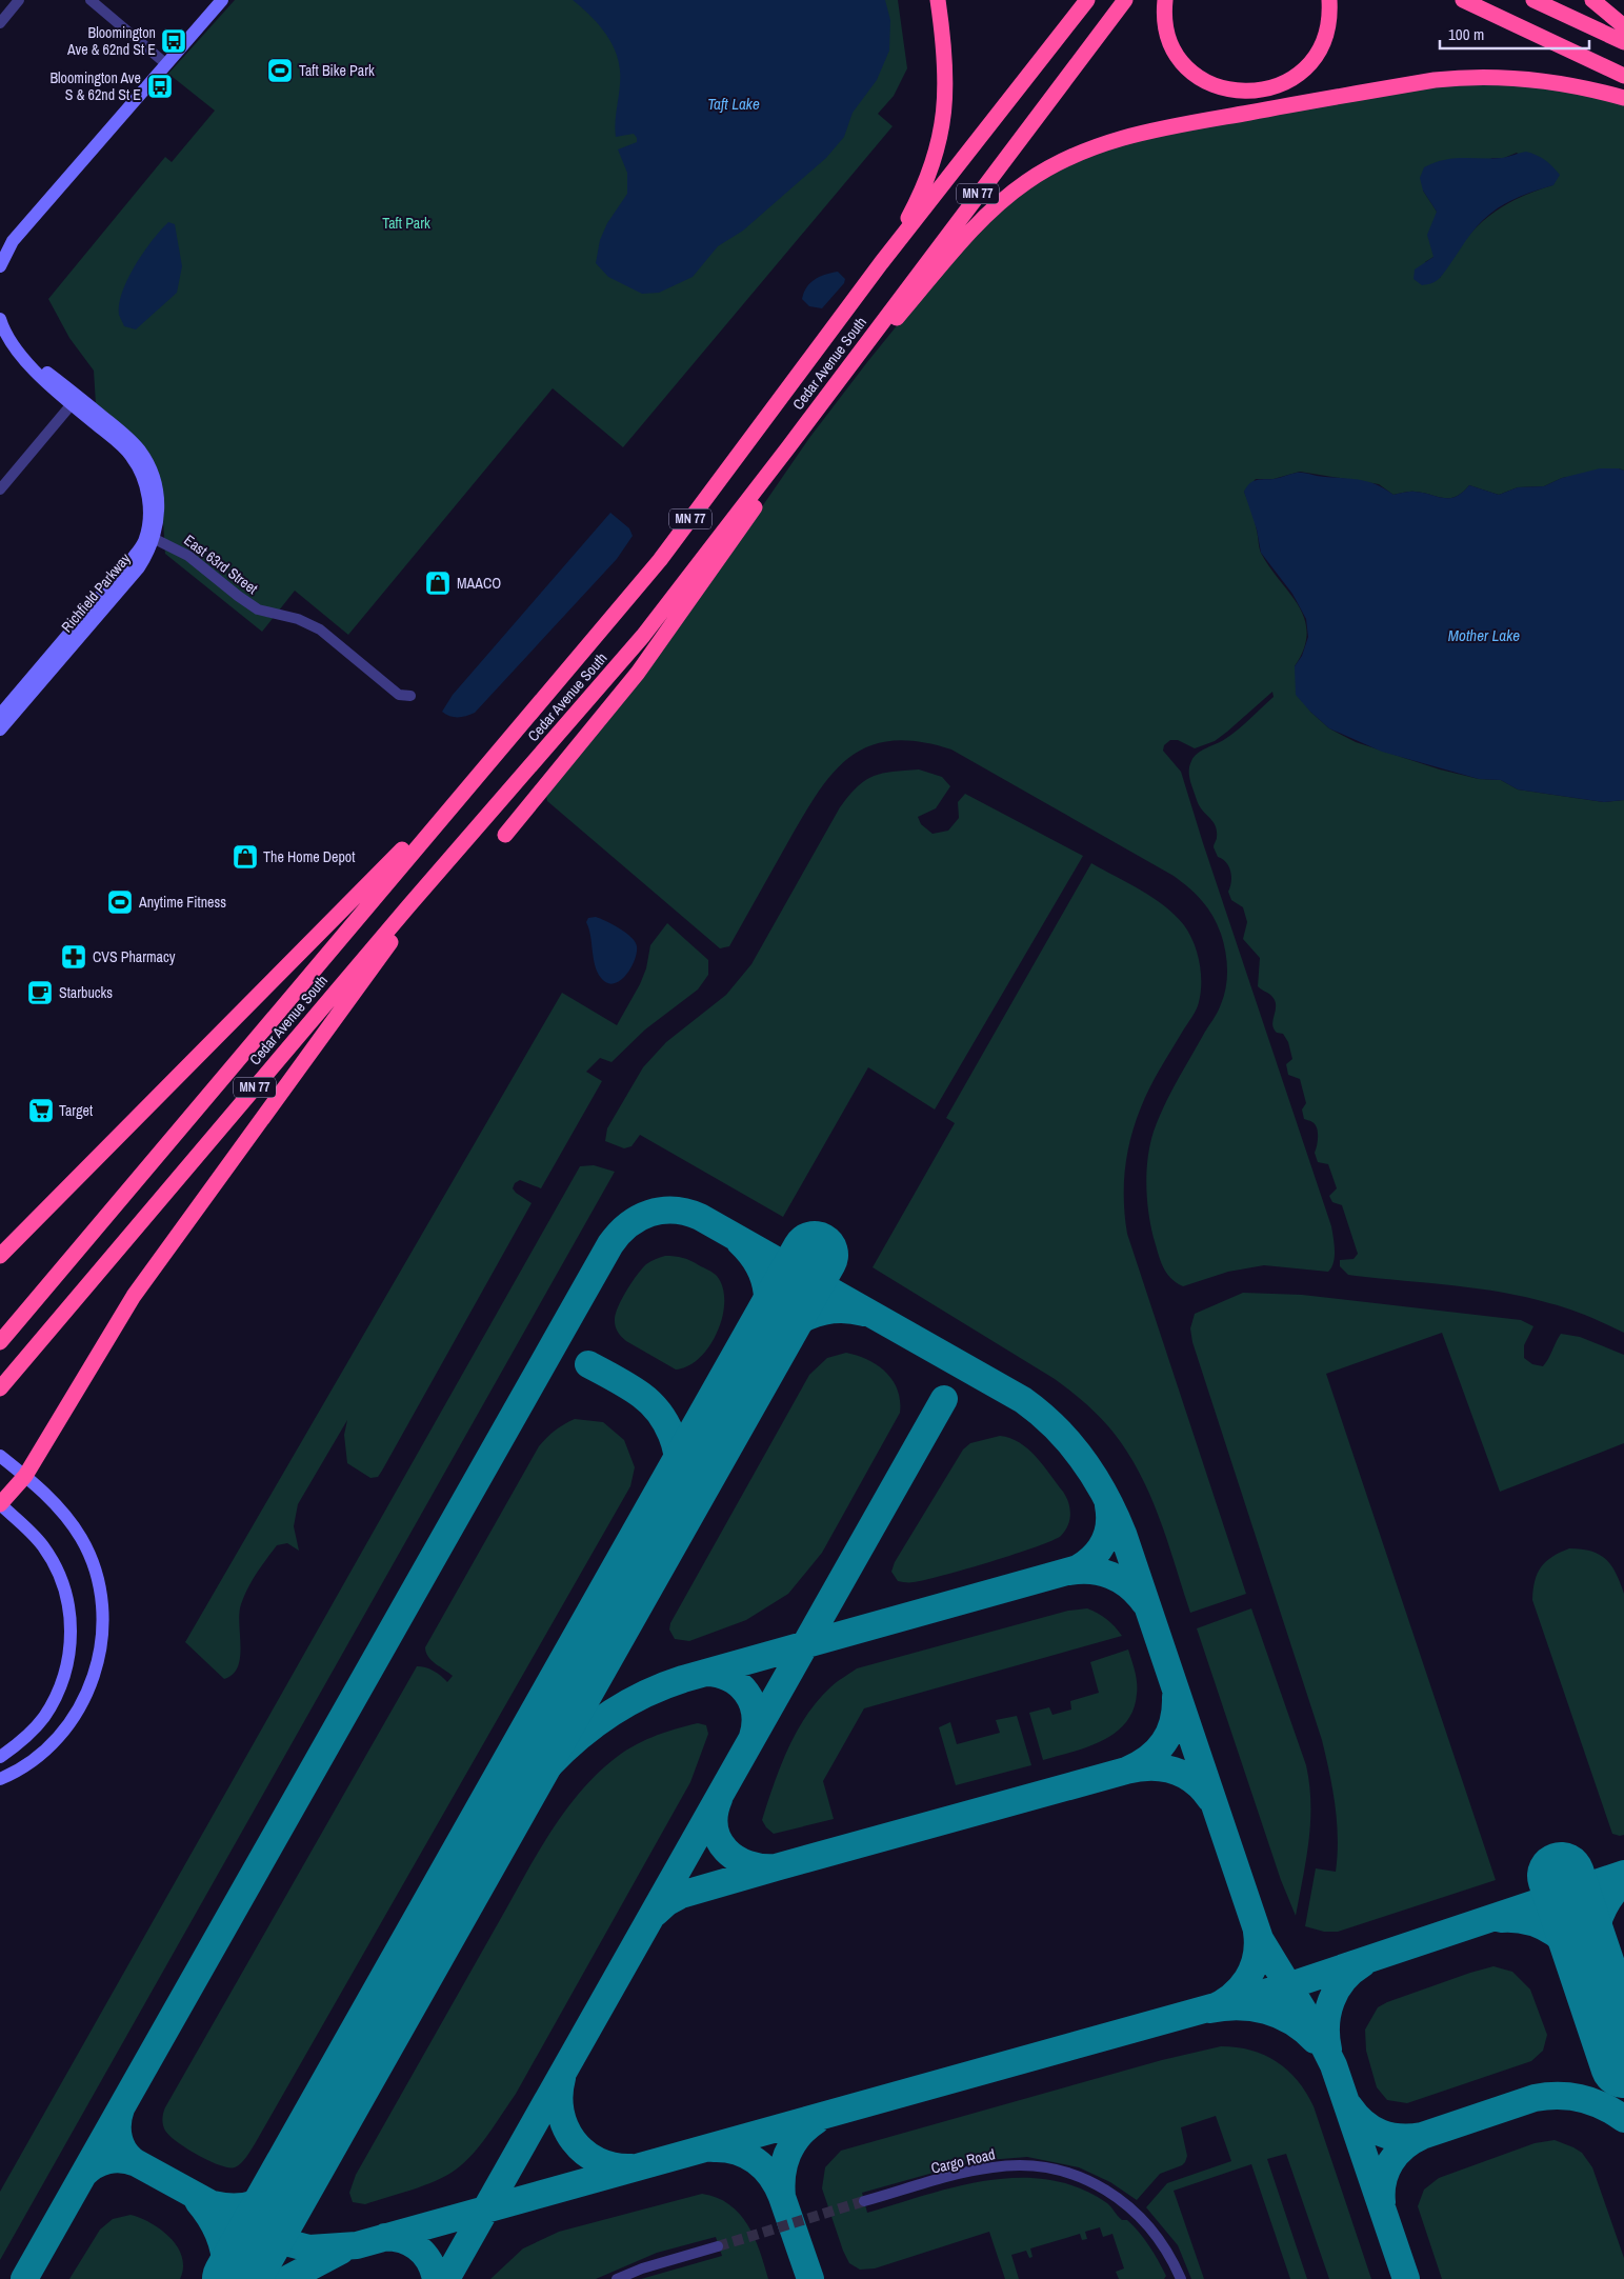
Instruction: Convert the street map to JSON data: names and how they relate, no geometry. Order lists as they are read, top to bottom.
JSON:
{
  "streets": {
    "highway": ["MN 77", "Cedar Avenue South"],
    "street": ["East 63rd Street", "Richfield Parkway", "Cargo Road"]
  },
  "crossings": [
    ["East 63rd Street", "Richfield Parkway"]
  ],
  "water": ["Taft Lake", "Mother Lake"],
  "parks": ["Taft Park"],
  "places": {
    "bus stop": ["Bloomington Ave & 62nd St E", "Bloomington Ave S & 62nd St E"],
    "sports": ["Taft Bike Park", "Anytime Fitness"],
    "shop": ["MAACO", "The Home Depot"],
    "pharmacy": ["CVS Pharmacy"],
    "cafe": ["Starbucks"],
    "supermarket": ["Target"]
  },
  "scale_bar": "100 m"
}
